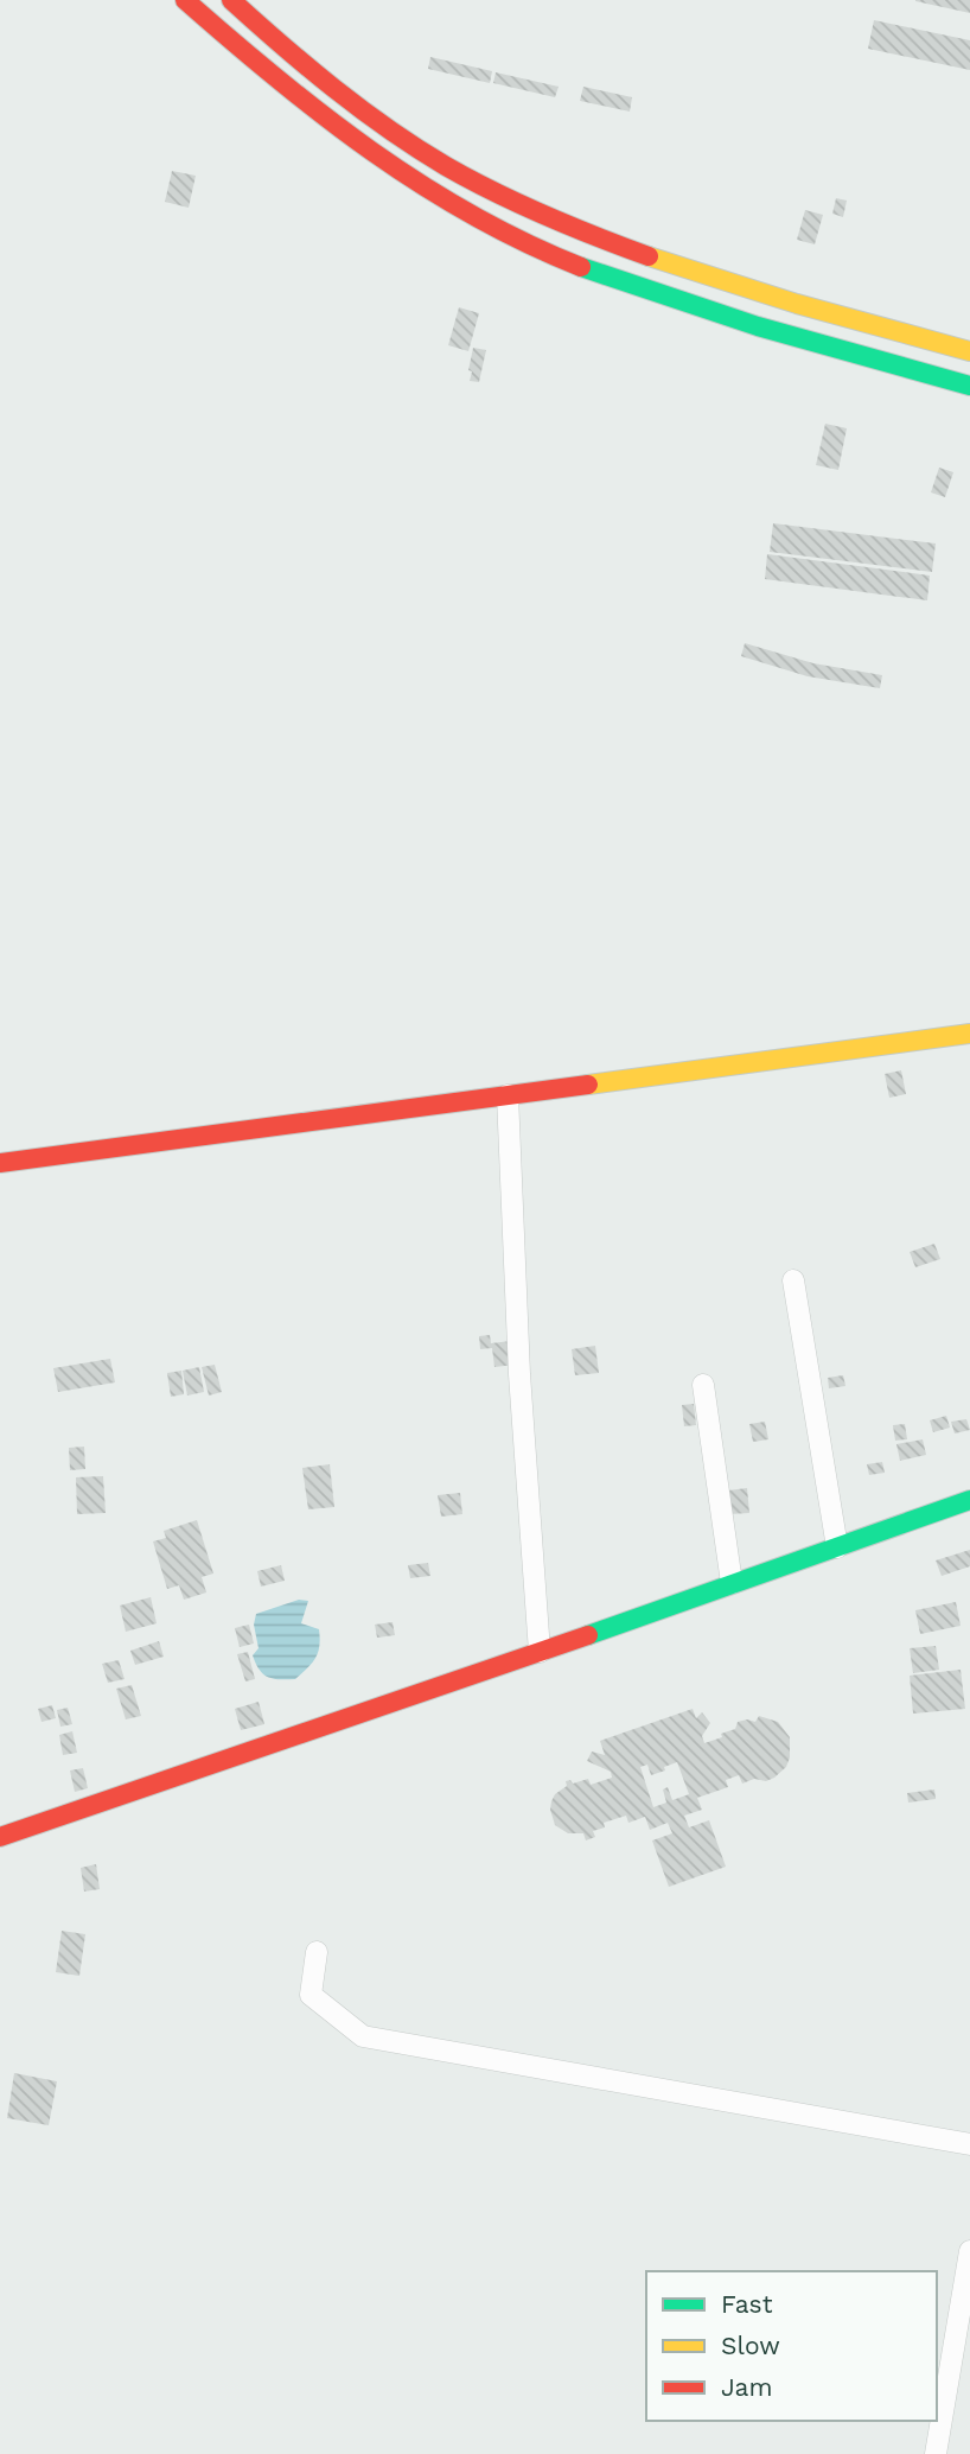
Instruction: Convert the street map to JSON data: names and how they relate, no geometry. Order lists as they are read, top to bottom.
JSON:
{
  "legend": ["Fast", "Slow", "Jam"]
}
